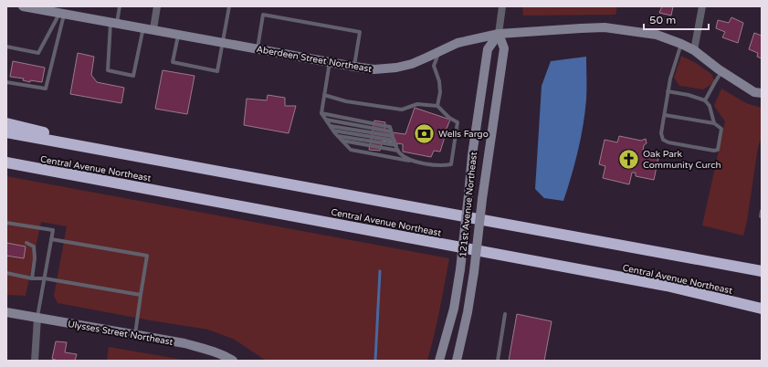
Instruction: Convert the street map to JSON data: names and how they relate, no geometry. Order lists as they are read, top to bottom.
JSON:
{
  "streets": {
    "highway": ["Central Avenue Northeast"],
    "street": ["Aberdeen Street Northeast", "121st Avenue Northeast", "Ulysses Street Northeast"]
  },
  "crossings": [
    ["Aberdeen Street Northeast", "121st Avenue Northeast"]
  ],
  "places": {
    "bank": ["Wells Fargo"],
    "church": ["Oak Park Community Curch"]
  },
  "scale_bar": "50 m"
}
